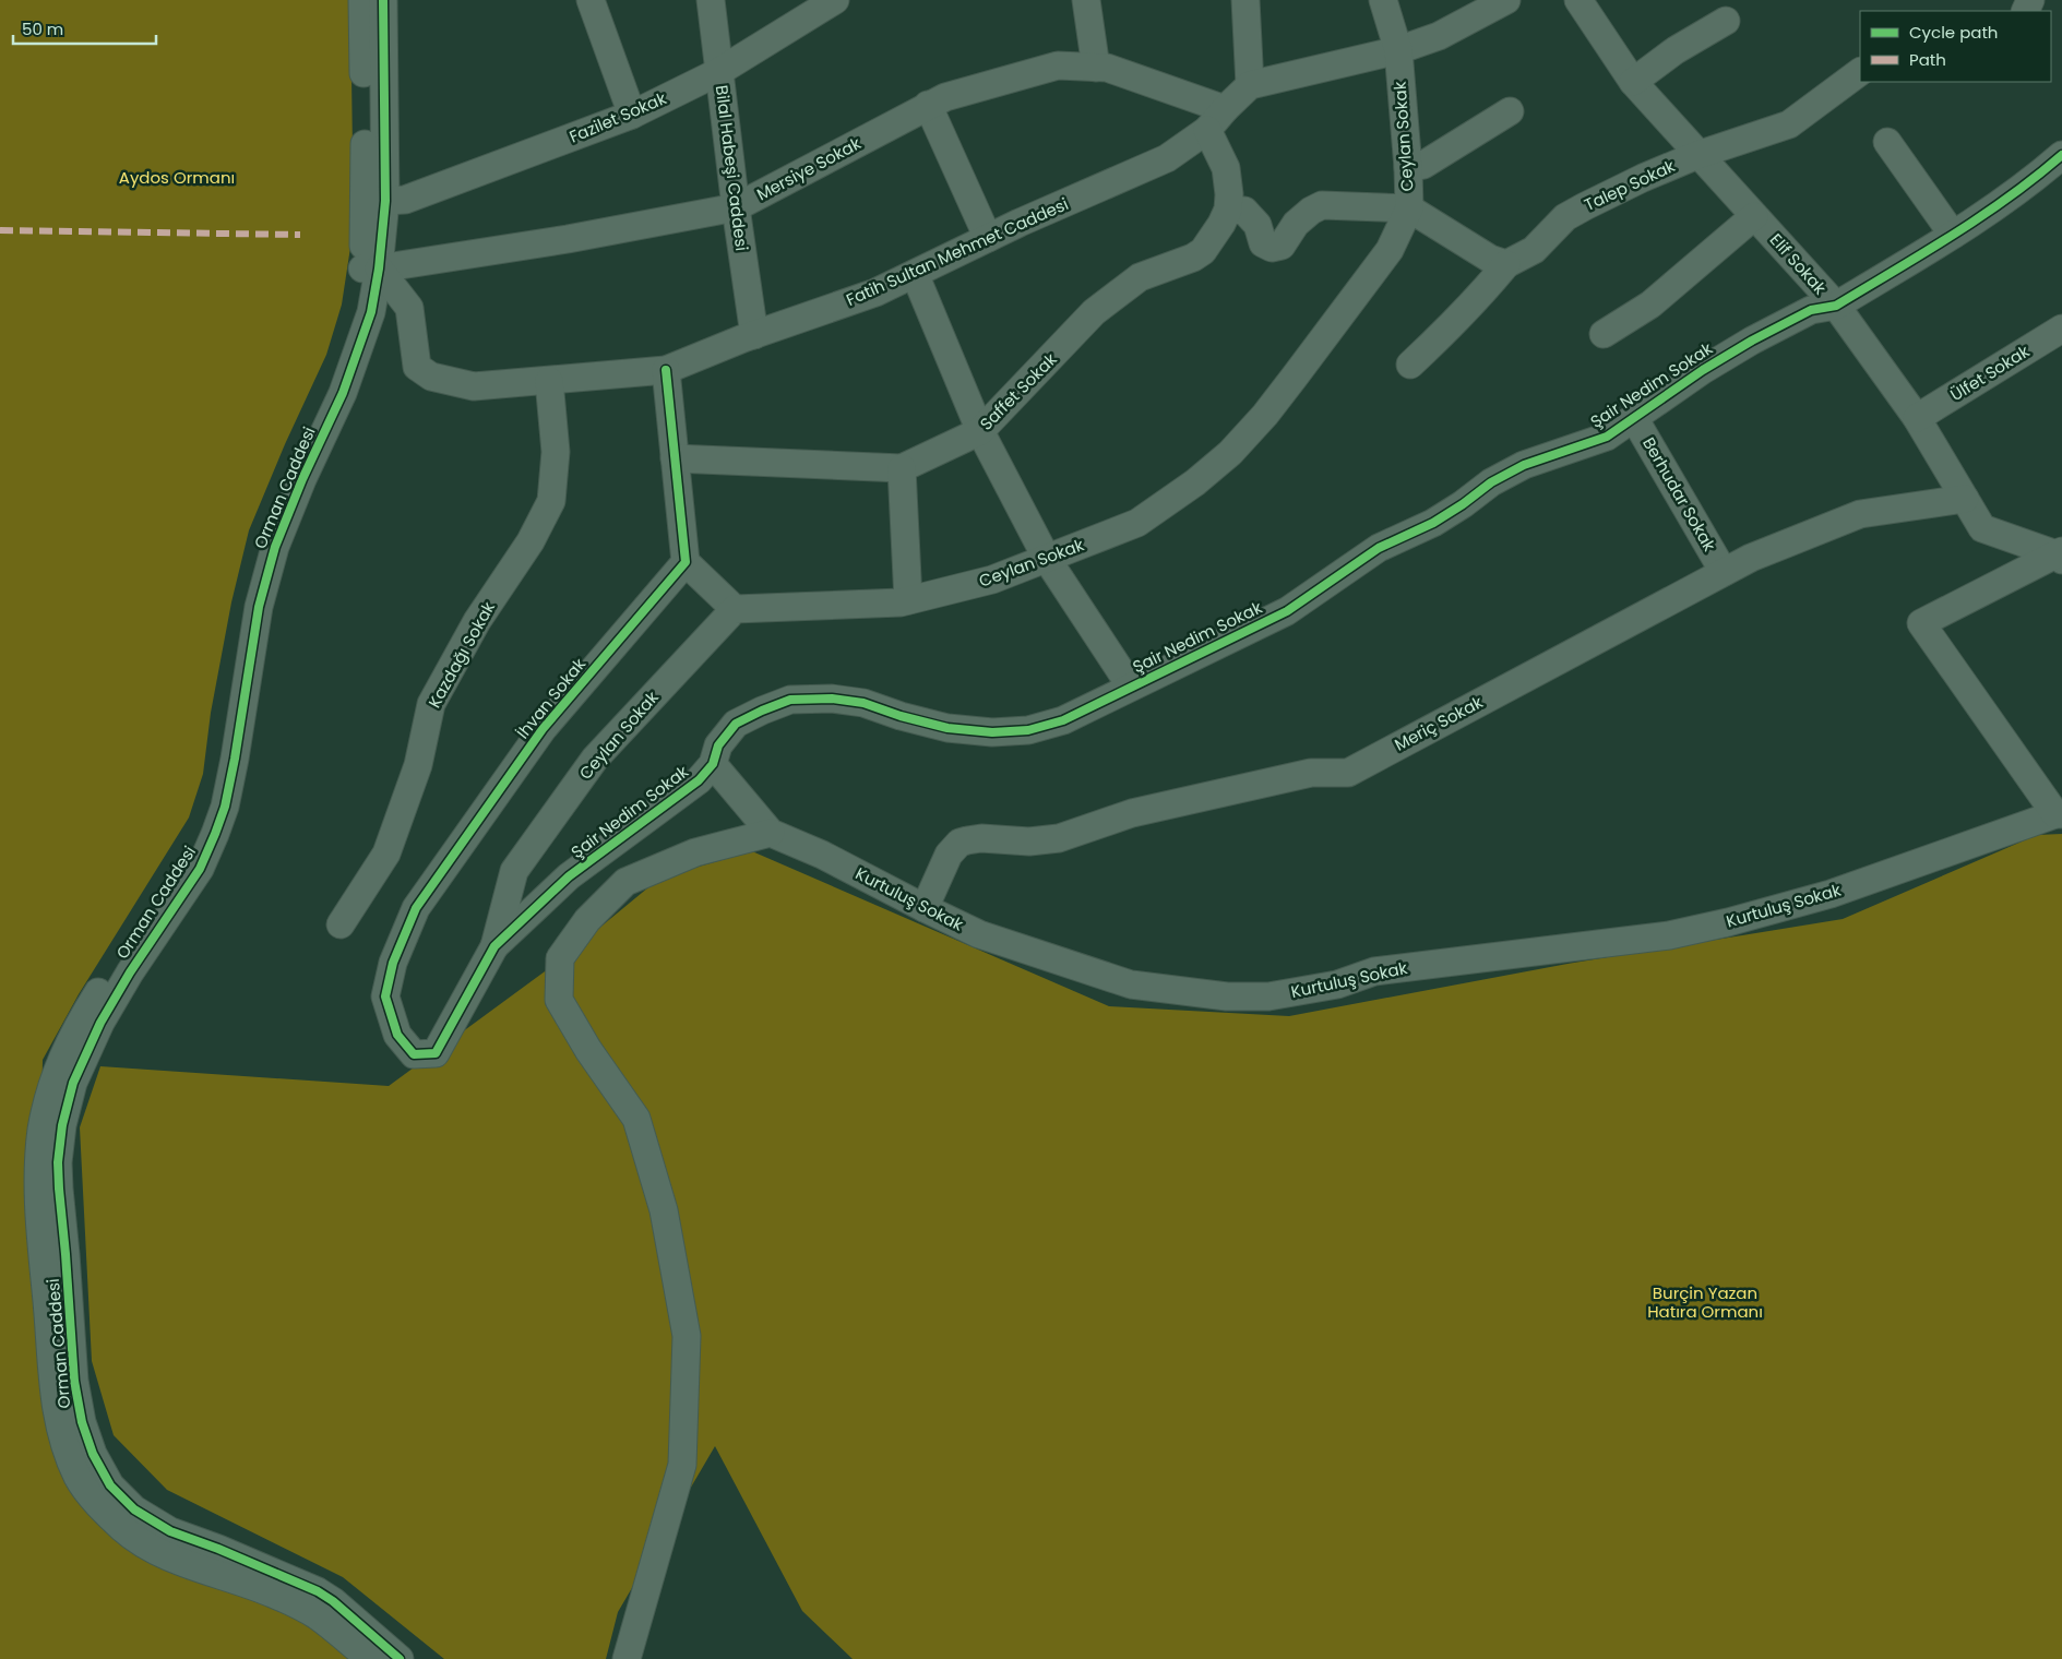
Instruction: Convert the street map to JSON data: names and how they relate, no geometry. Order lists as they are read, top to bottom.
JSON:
{
  "streets": {
    "street": [
      "Fazilet Sokak",
      "Ceylan Sokak",
      "Bilal Habeşi Caddesi",
      "Mersiye Sokak",
      "Talep Sokak",
      "Fatih Sultan Mehmet Caddesi",
      "Elif Sokak",
      "Ülfet Sokak",
      "Şair Nedim Sokak",
      "Saffet Sokak",
      "Orman Caddesi",
      "Berhudar Sokak",
      "Kazdağı Sokak",
      "İhvan Sokak",
      "Meriç Sokak",
      "Kurtuluş Sokak"
    ]
  },
  "crossings": [
    ["Fazilet Sokak", "Bilal Habeşi Caddesi"],
    ["Fazilet Sokak", "Orman Caddesi"],
    ["Ceylan Sokak", "Şair Nedim Sokak"],
    ["Bilal Habeşi Caddesi", "Mersiye Sokak"],
    ["Bilal Habeşi Caddesi", "Fatih Sultan Mehmet Caddesi"],
    ["Mersiye Sokak", "Fatih Sultan Mehmet Caddesi"],
    ["Mersiye Sokak", "Orman Caddesi"],
    ["Talep Sokak", "Elif Sokak"],
    ["Fatih Sultan Mehmet Caddesi", "Saffet Sokak"],
    ["Fatih Sultan Mehmet Caddesi", "Orman Caddesi"],
    ["Fatih Sultan Mehmet Caddesi", "Kazdağı Sokak"],
    ["Elif Sokak", "Ülfet Sokak"],
    ["Elif Sokak", "Şair Nedim Sokak"],
    ["Elif Sokak", "Meriç Sokak"],
    ["Şair Nedim Sokak", "Berhudar Sokak"],
    ["Şair Nedim Sokak", "İhvan Sokak"],
    ["Şair Nedim Sokak", "Kurtuluş Sokak"],
    ["Berhudar Sokak", "Meriç Sokak"],
    ["Meriç Sokak", "Kurtuluş Sokak"]
  ],
  "parks": ["Aydos Ormanı", "Burçin Yazan Hatıra Ormanı"],
  "legend": ["Cycle path", "Path"],
  "scale_bar": "50 m"
}
